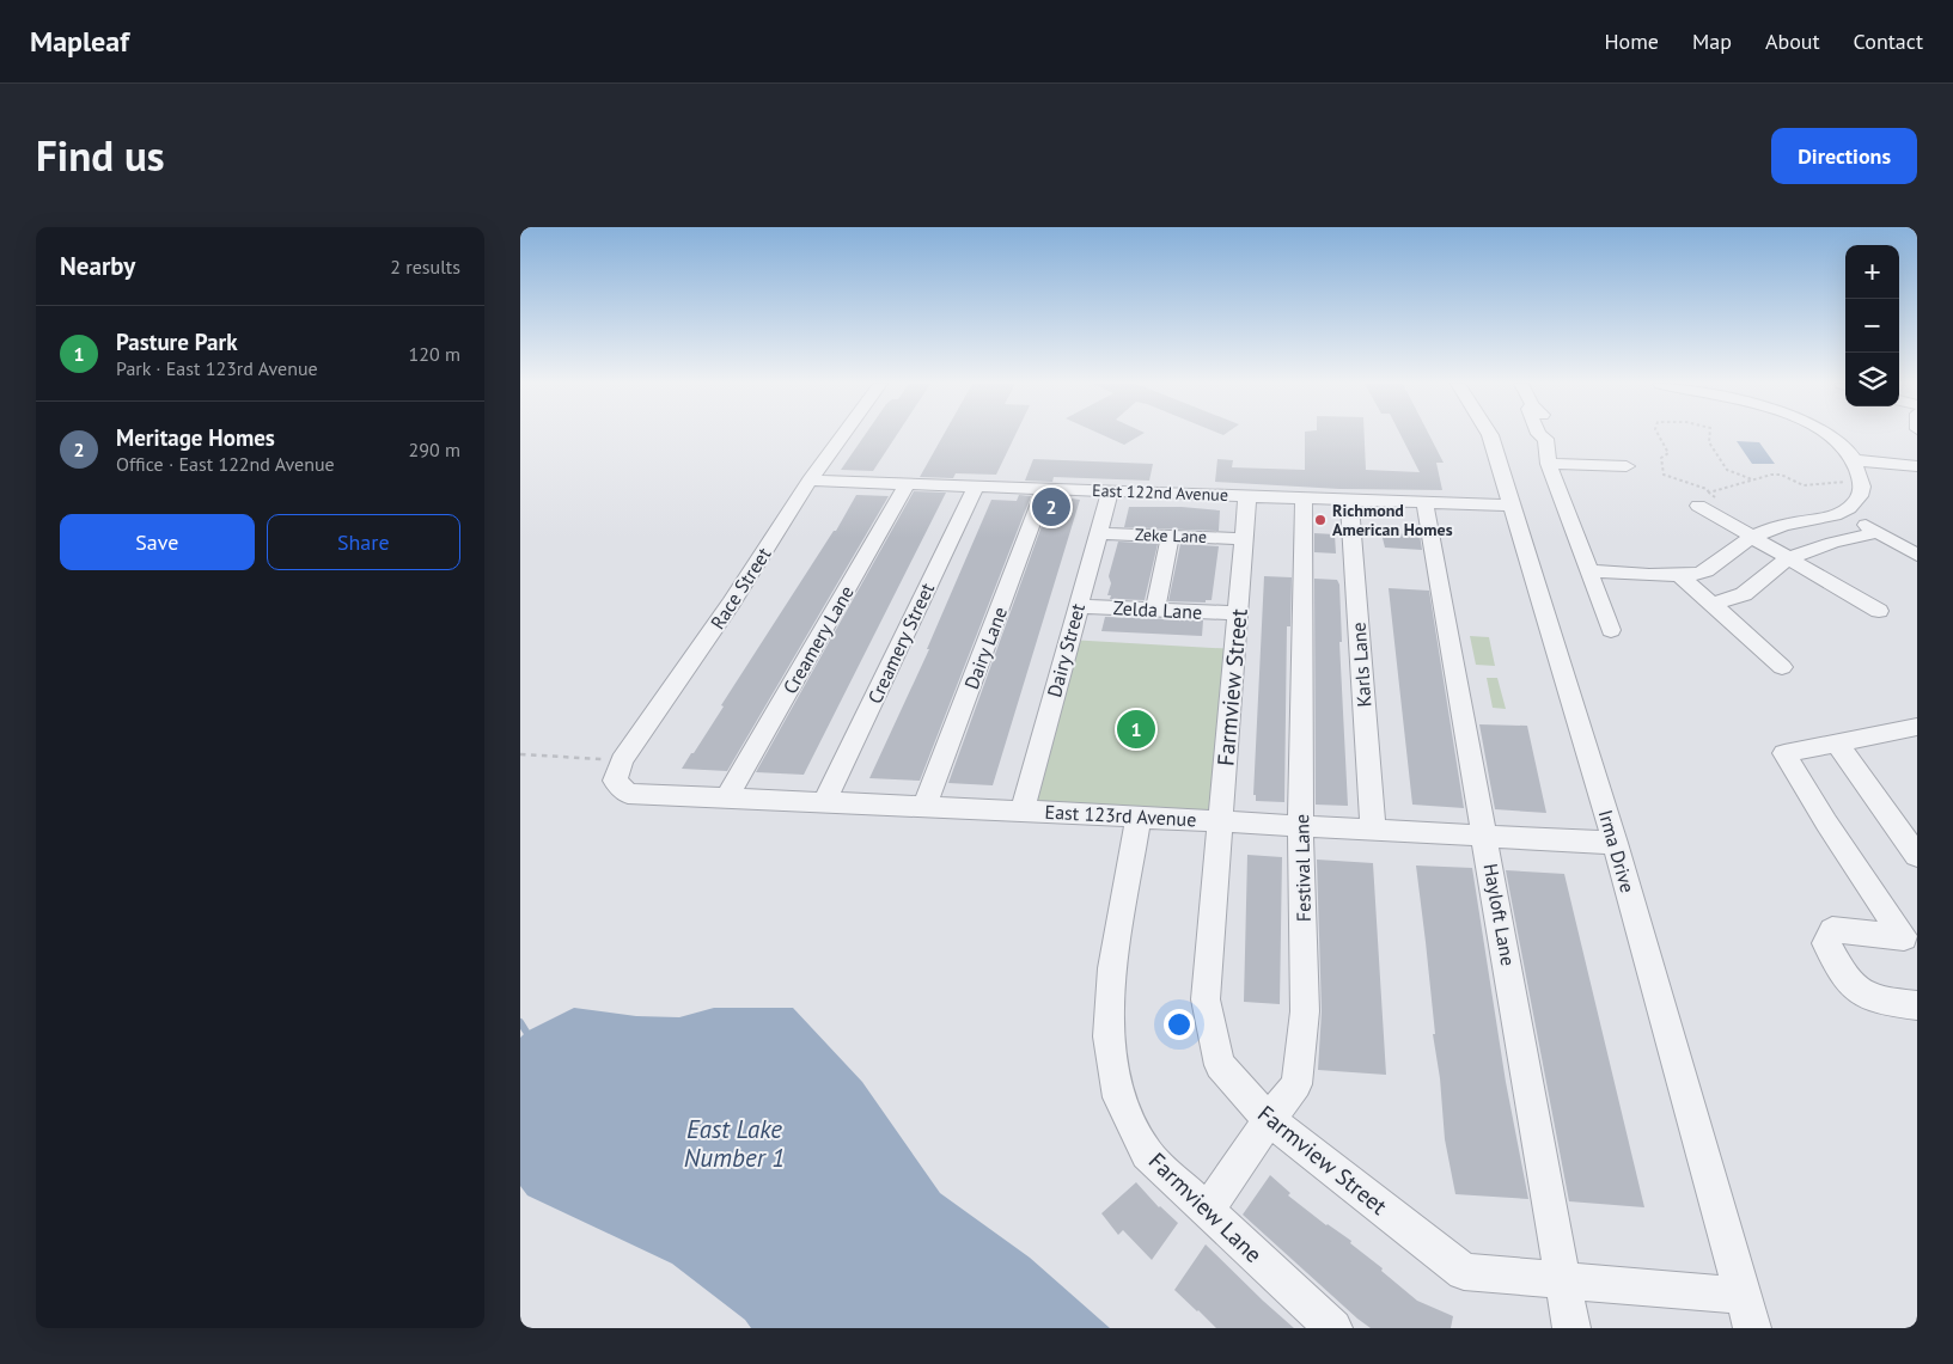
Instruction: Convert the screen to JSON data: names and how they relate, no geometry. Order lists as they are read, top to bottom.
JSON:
{
  "streets": {
    "street": [
      "East 122nd Avenue",
      "Zeke Lane",
      "Race Street",
      "Zelda Lane",
      "Creamery Lane",
      "Creamery Street",
      "Dairy Lane",
      "Dairy Street",
      "Karls Lane",
      "Farmview Street",
      "East 123rd Avenue",
      "Irma Drive",
      "Festival Lane",
      "Hayloft Lane",
      "Farmview Lane"
    ]
  },
  "crossings": [
    ["East 122nd Avenue", "Race Street"],
    ["East 122nd Avenue", "Creamery Lane"],
    ["East 122nd Avenue", "Creamery Street"],
    ["East 122nd Avenue", "Dairy Lane"],
    ["East 122nd Avenue", "Dairy Street"],
    ["East 122nd Avenue", "Karls Lane"],
    ["East 122nd Avenue", "Farmview Street"],
    ["East 122nd Avenue", "Irma Drive"],
    ["East 122nd Avenue", "Festival Lane"],
    ["East 122nd Avenue", "Hayloft Lane"],
    ["Zeke Lane", "Dairy Street"],
    ["Zeke Lane", "Farmview Street"],
    ["Race Street", "East 123rd Avenue"],
    ["Zelda Lane", "Dairy Street"],
    ["Zelda Lane", "Farmview Street"],
    ["Creamery Lane", "East 123rd Avenue"],
    ["Creamery Street", "East 123rd Avenue"],
    ["Dairy Lane", "East 123rd Avenue"],
    ["Dairy Street", "East 123rd Avenue"],
    ["Karls Lane", "East 123rd Avenue"],
    ["Farmview Street", "East 123rd Avenue"],
    ["Farmview Street", "Irma Drive"],
    ["Farmview Street", "Festival Lane"],
    ["Farmview Street", "Hayloft Lane"],
    ["East 123rd Avenue", "Irma Drive"],
    ["East 123rd Avenue", "Festival Lane"],
    ["East 123rd Avenue", "Hayloft Lane"],
    ["East 123rd Avenue", "Farmview Lane"],
    ["Festival Lane", "Farmview Lane"]
  ],
  "water": ["East Lake Number 1"],
  "places": ["Richmond American Homes"],
  "page": {
    "header": "Mapleaf",
    "nav": [
      "Home",
      "Map",
      "About",
      "Contact"
    ],
    "title": "Find us",
    "buttons": [
      "Directions",
      ["Save", "Share"]
    ],
    "heading": ["Nearby", "2 results"],
    "map_buttons": ["+", "−"],
    "list": [
      {
        "mark": "1",
        "name": "Pasture Park",
        "note": "Park · East 123rd Avenue",
        "value": "120 m"
      },
      {
        "mark": "2",
        "name": "Meritage Homes",
        "note": "Office · East 122nd Avenue",
        "value": "290 m"
      }
    ],
    "pins": ["2", "1"]
  }
}
